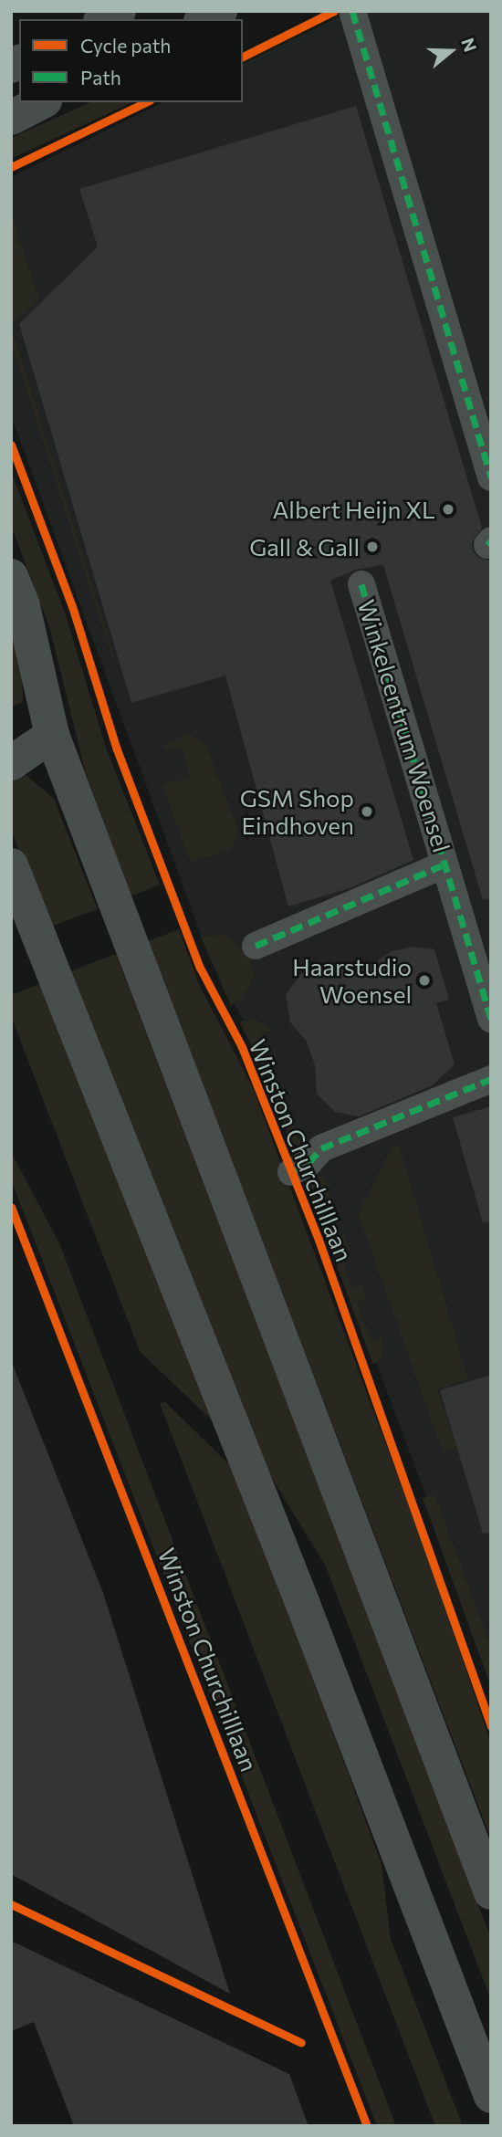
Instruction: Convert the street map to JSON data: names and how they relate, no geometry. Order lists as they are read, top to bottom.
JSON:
{
  "streets": {
    "street": ["Winkelcentrum Woensel"],
    "cycle path": ["Winston Churchilllaan"]
  },
  "places": [
    "Albert Heijn XL",
    "Gall & Gall",
    "GSM Shop Eindhoven",
    "Haarstudio Woensel"
  ],
  "legend": ["Cycle path", "Path"],
  "north": "right"
}
